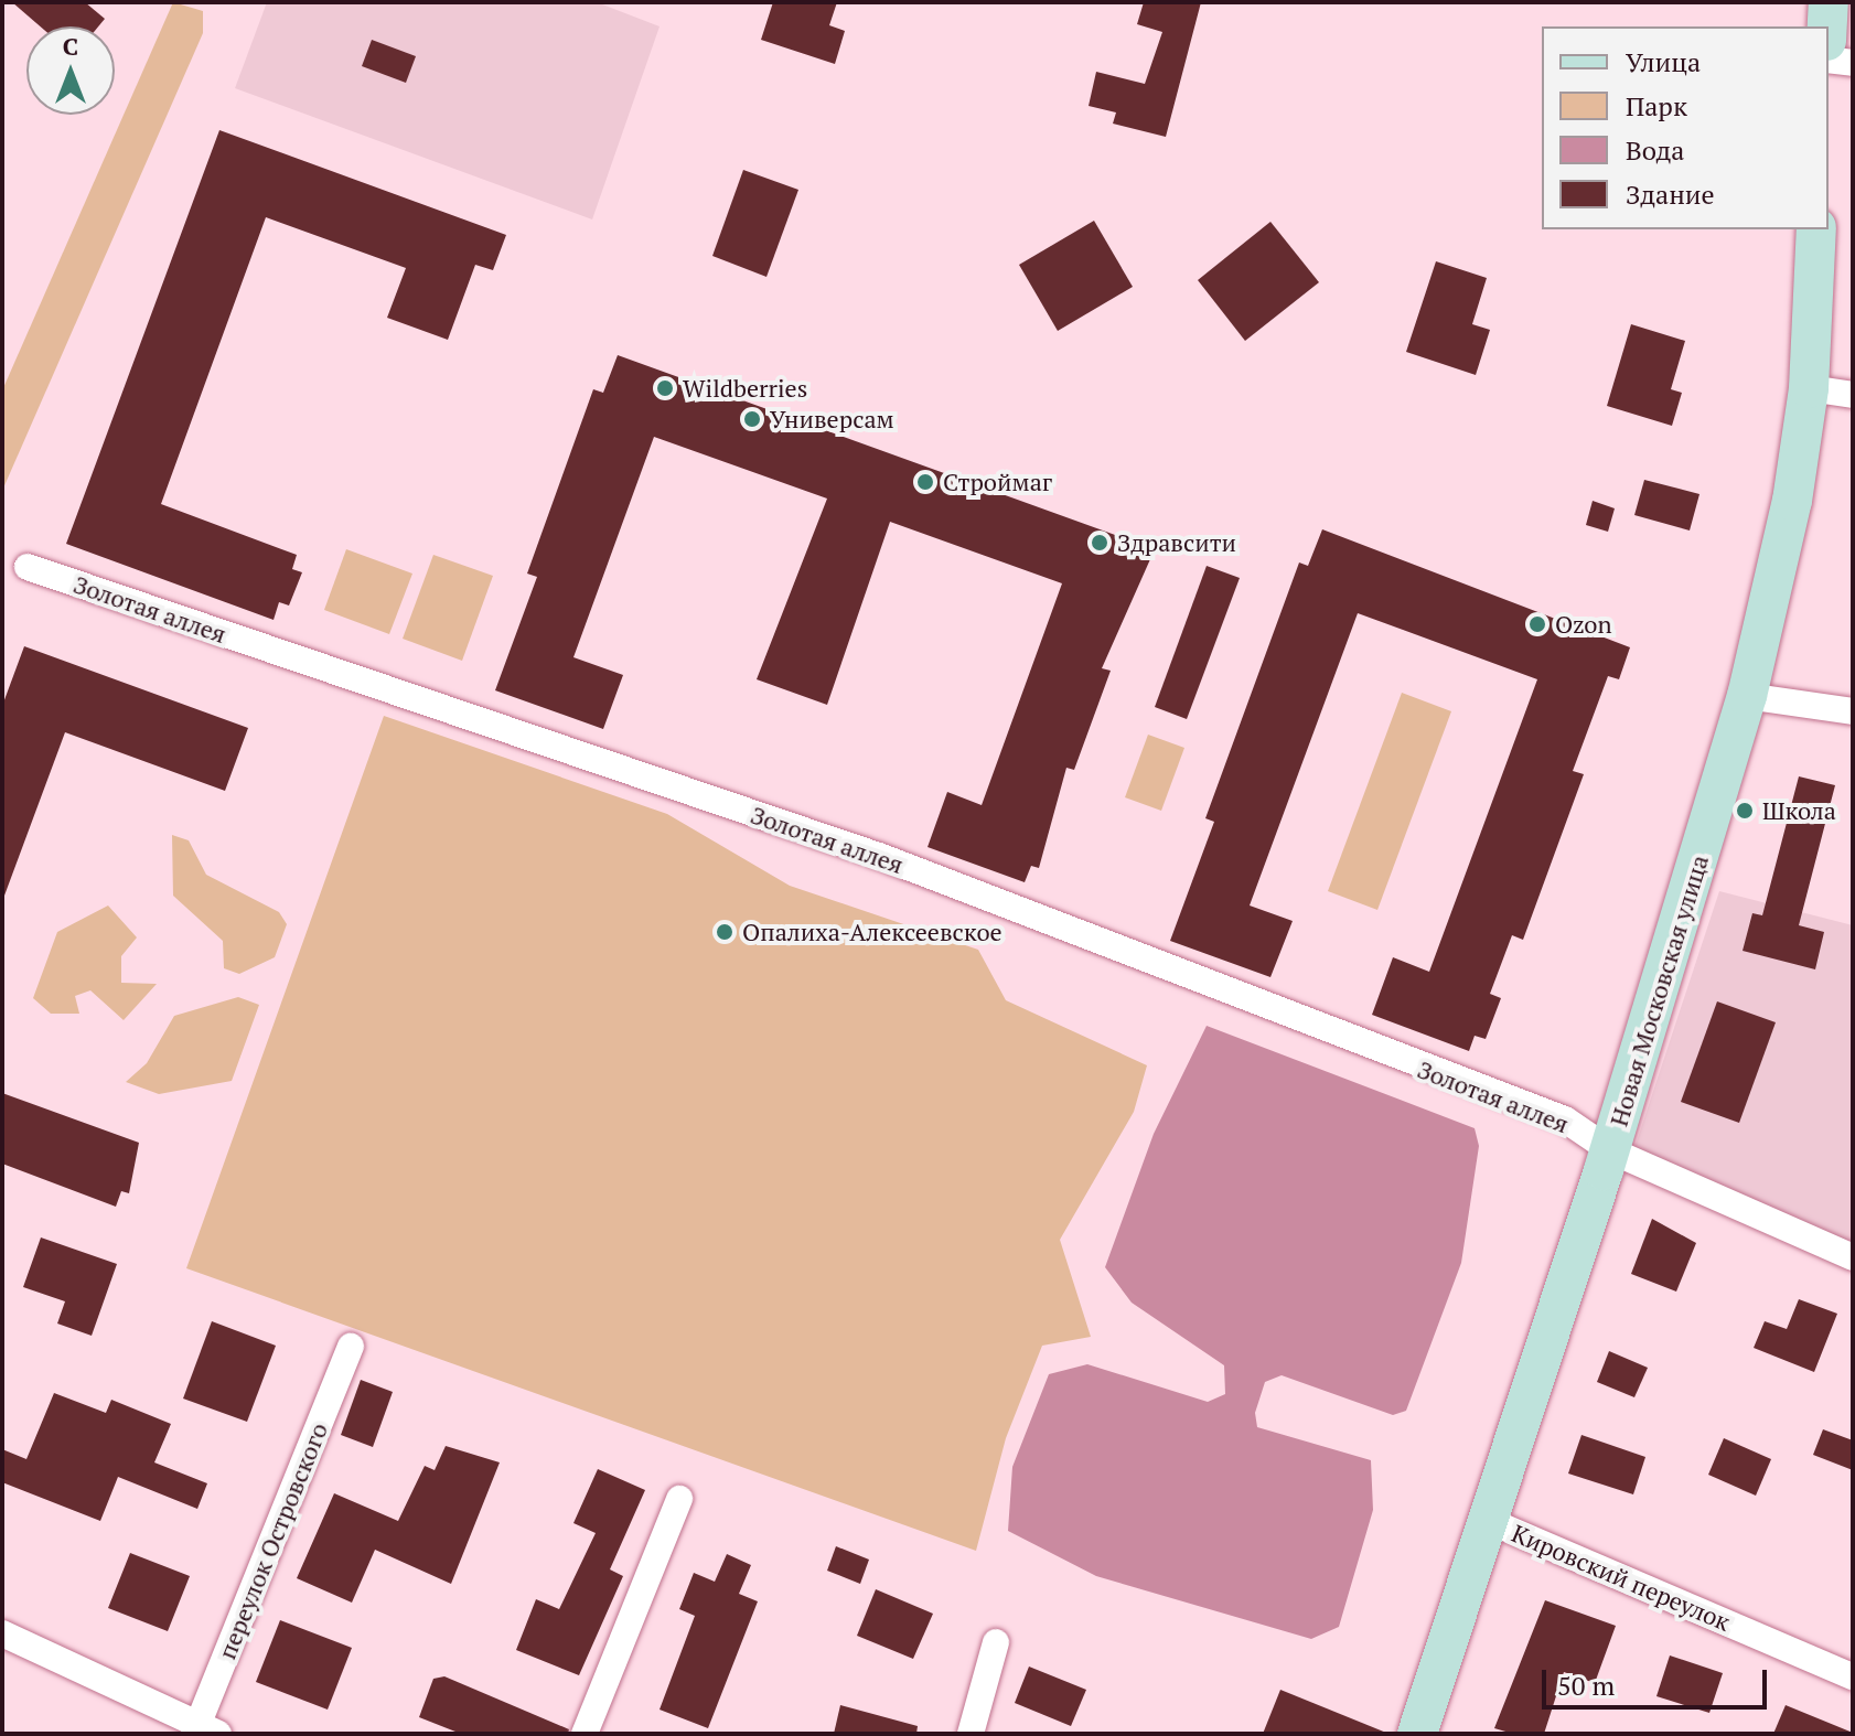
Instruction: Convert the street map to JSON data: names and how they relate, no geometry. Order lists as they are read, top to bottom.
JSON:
{
  "streets": {
    "street": [
      "Золотая аллея",
      "Новая Московская улица",
      "переулок Островского",
      "Кировский переулок"
    ]
  },
  "crossings": [
    ["Золотая аллея", "Новая Московская улица"],
    ["Новая Московская улица", "Кировский переулок"]
  ],
  "places": [
    "Wildberries",
    "Универсам",
    "Строймаг",
    "Здравсити",
    "Ozon",
    "Школа",
    "Опалиха-Алексеевское"
  ],
  "legend": [
    "Улица",
    "Парк",
    "Вода",
    "Здание"
  ],
  "scale_bar": "50 m",
  "north": "top"
}
